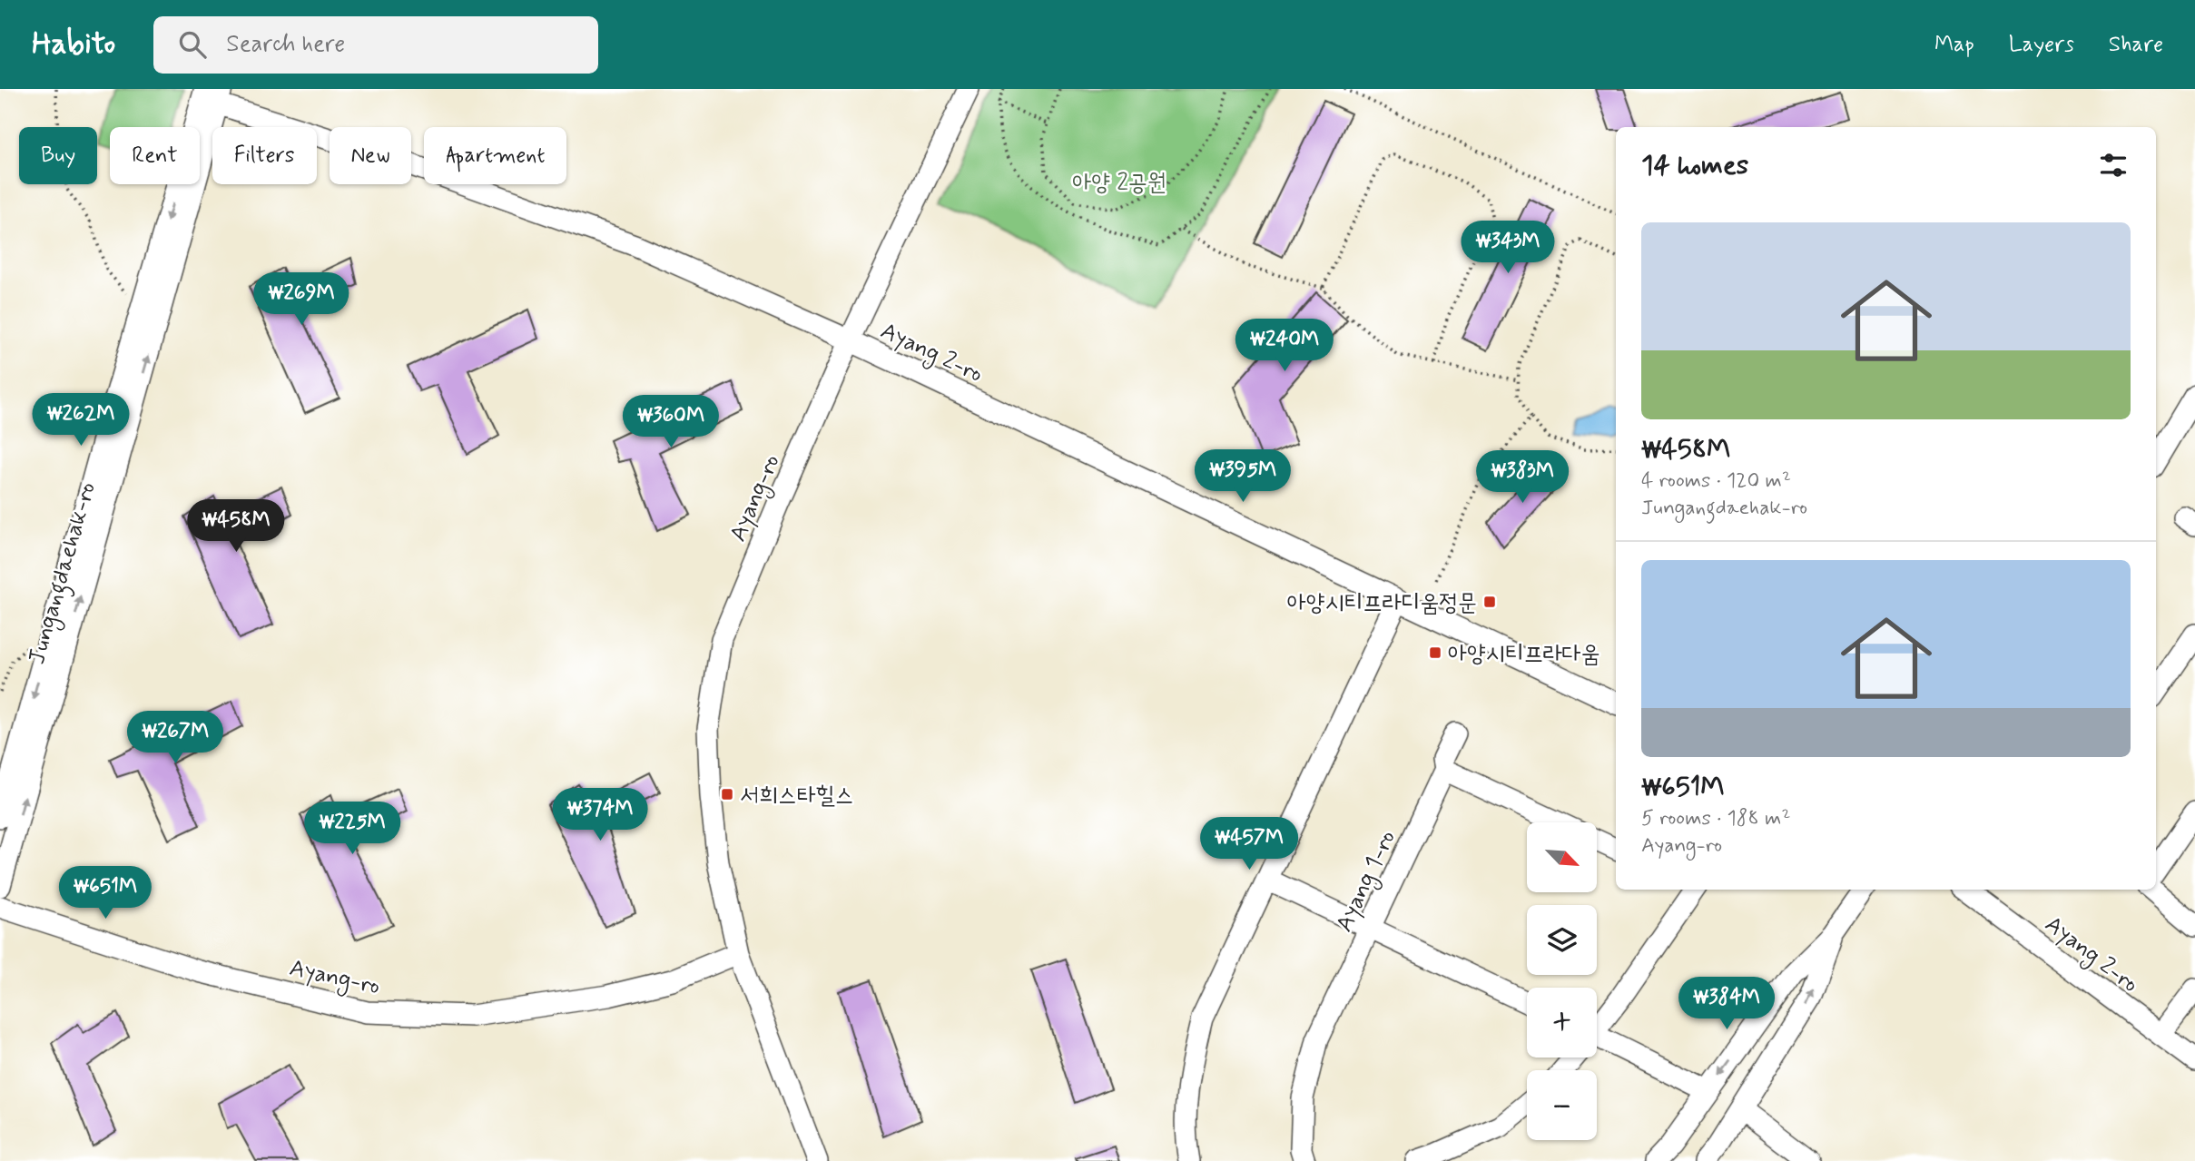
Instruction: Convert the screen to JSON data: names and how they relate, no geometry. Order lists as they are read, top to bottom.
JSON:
{
  "streets": {
    "street": [
      "Ayang 2-ro",
      "Ayang-ro",
      "Jungangdaehak-ro",
      "Ayang 1-ro"
    ]
  },
  "crossings": [
    ["Ayang 2-ro", "Ayang-ro"],
    ["Ayang 2-ro", "Jungangdaehak-ro"]
  ],
  "parks": ["아양 2공원"],
  "places": {
    "transit": ["아양시티프라디움정문", "아양시티프라다움", "서희스타힐스"]
  },
  "north": "bottom right",
  "page": {
    "header": "Habito",
    "search": "Search here",
    "nav": ["Map", "Layers", "Share"],
    "chip": [
      "Buy",
      "Rent",
      "Filters",
      "New",
      "Apartment"
    ],
    "heading": "14 homes",
    "list": [
      {
        "name": "₩458M",
        "note": "4 rooms · 120 m² · Jungangdaehak-ro"
      },
      {
        "name": "₩651M",
        "note": "5 rooms · 188 m² · Ayang-ro"
      }
    ],
    "price": [
      "₩343M",
      "₩269M",
      "₩240M",
      "₩262M",
      "₩360M",
      "₩395M",
      "₩383M",
      "₩458M",
      "₩267M",
      "₩374M",
      "₩225M",
      "₩457M",
      "₩651M",
      "₩384M"
    ],
    "map_buttons": ["+", "−"]
  }
}
